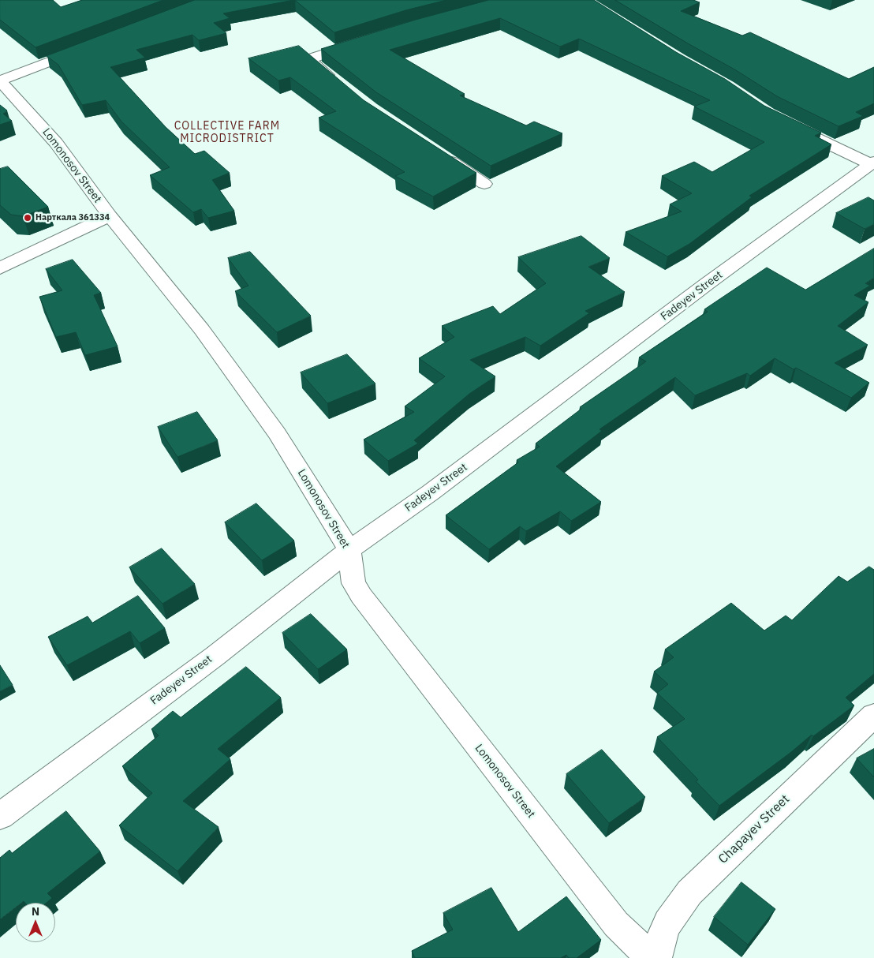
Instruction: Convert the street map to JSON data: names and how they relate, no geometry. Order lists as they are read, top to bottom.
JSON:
{
  "streets": {
    "street": ["Lomonosov Street", "Fadeyev Street", "Chapayev Street"]
  },
  "crossings": [
    ["Lomonosov Street", "Fadeyev Street"]
  ],
  "districts": ["COLLECTIVE FARM MICRODISTRICT"],
  "places": ["Нарткала 361334"],
  "north": "top"
}
